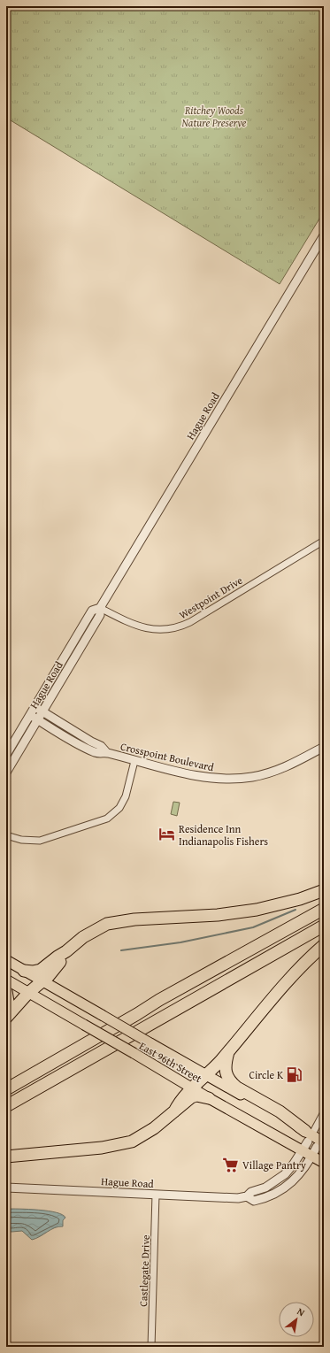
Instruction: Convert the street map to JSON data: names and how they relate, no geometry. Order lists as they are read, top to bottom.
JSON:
{
  "streets": {
    "main road": ["East 96th Street"],
    "street": [
      "Hague Road",
      "Westpoint Drive",
      "Crosspoint Boulevard",
      "Castlegate Drive"
    ]
  },
  "crossings": [
    ["Hague Road", "Westpoint Drive"],
    ["Hague Road", "Crosspoint Boulevard"],
    ["Hague Road", "East 96th Street"],
    ["Hague Road", "Castlegate Drive"]
  ],
  "parks": ["Ritchey Woods Nature Preserve"],
  "places": {
    "hotel": ["Residence Inn Indianapolis Fishers"],
    "fuel station": ["Circle K"],
    "supermarket": ["Village Pantry"]
  },
  "north": "top right"
}
